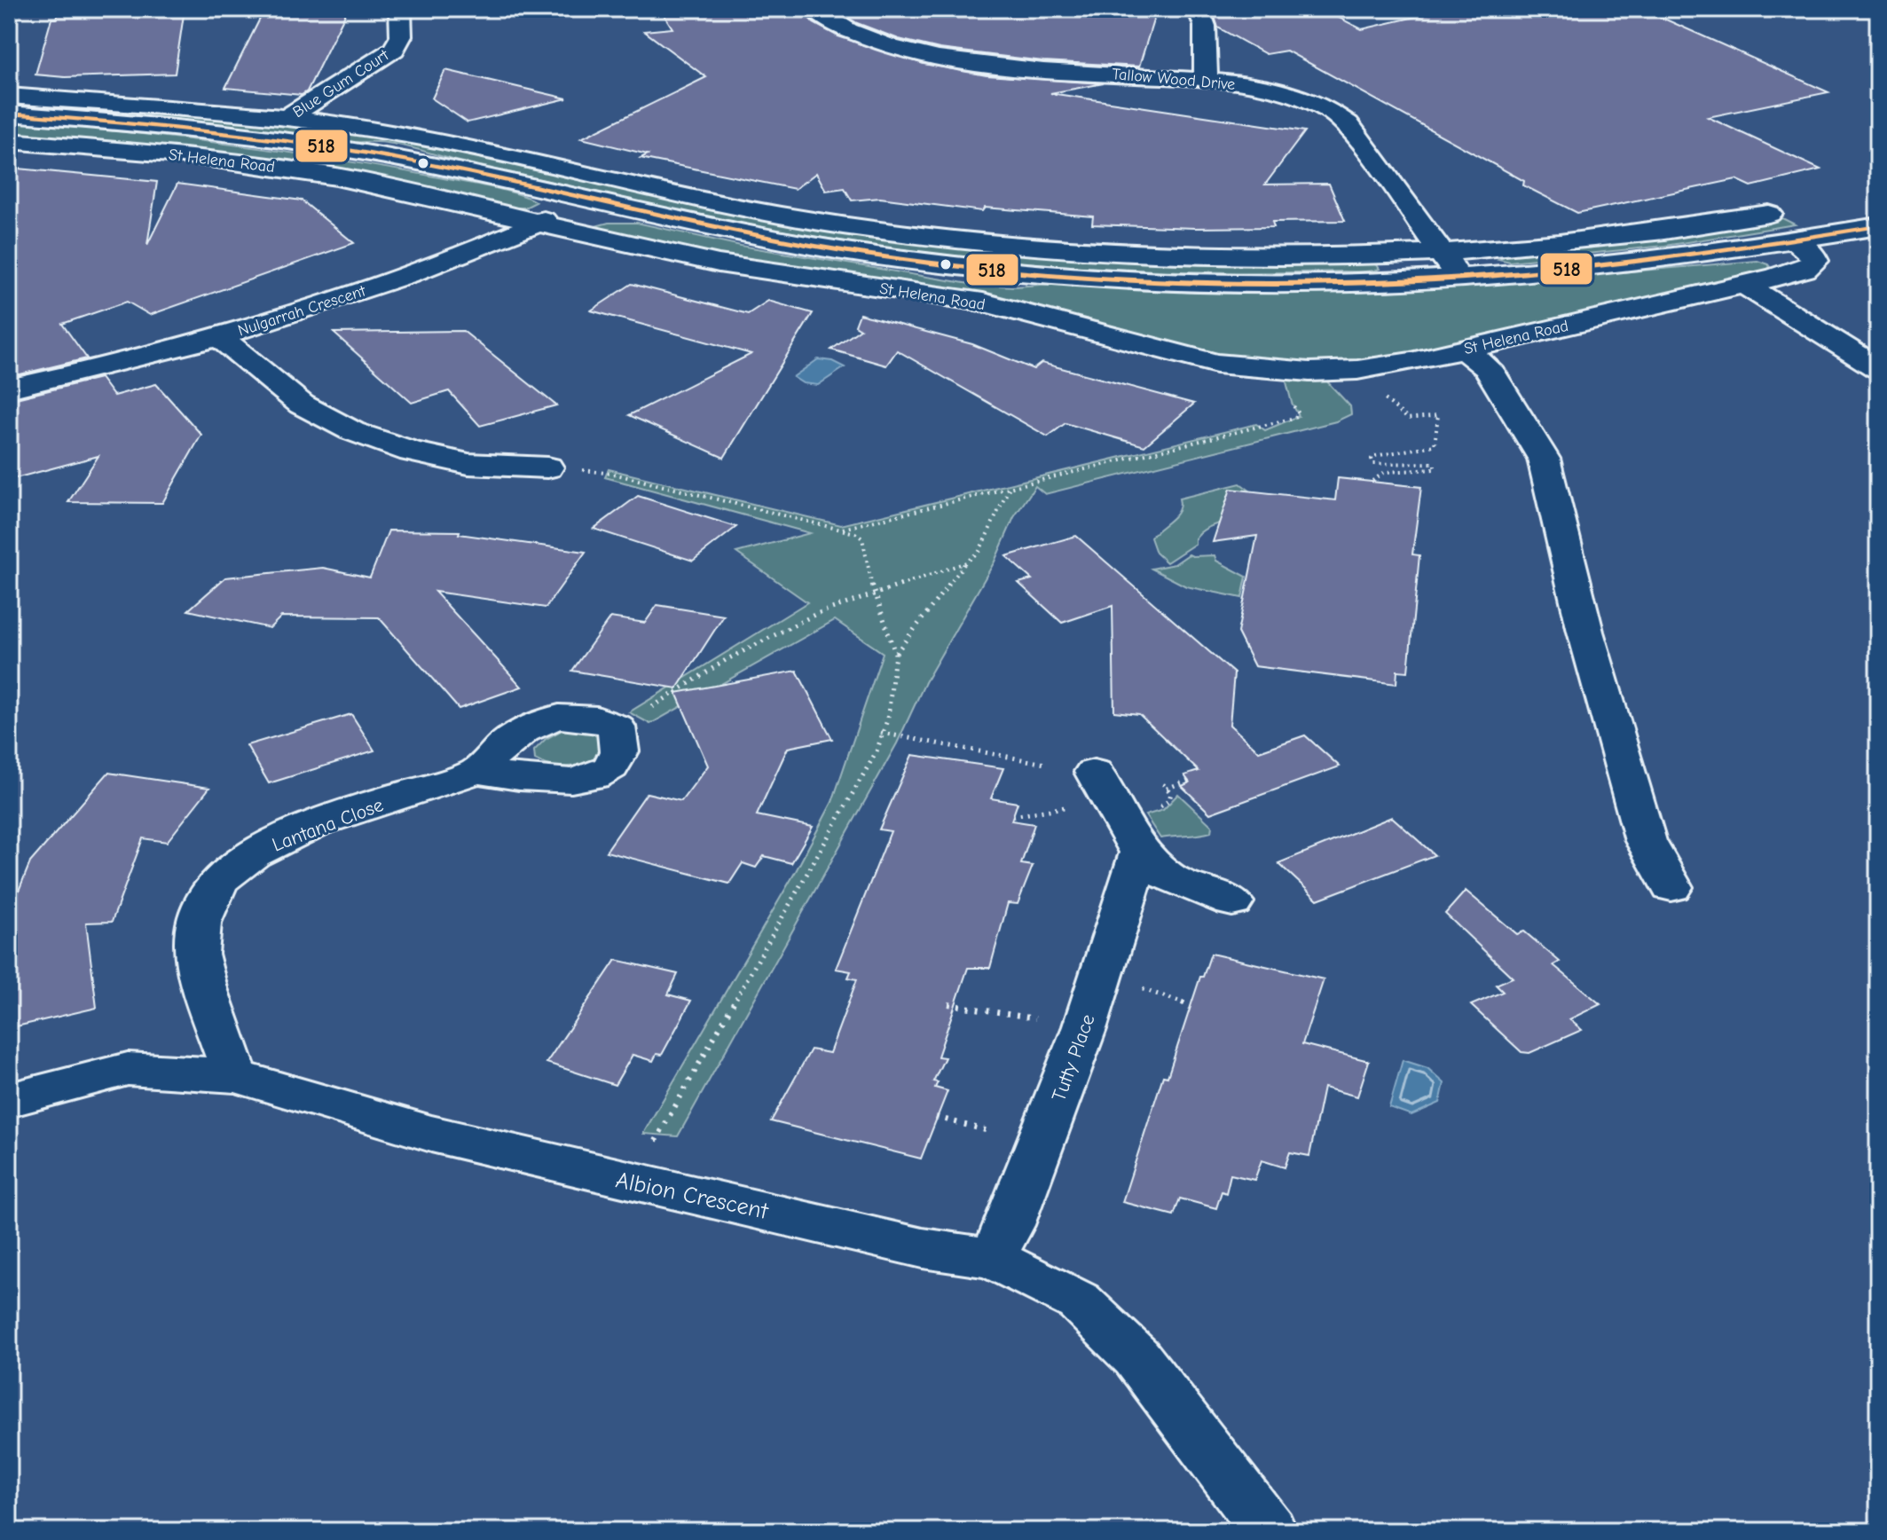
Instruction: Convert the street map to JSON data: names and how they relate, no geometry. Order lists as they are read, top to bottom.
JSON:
{
  "streets": {
    "street": [
      "Tallow Wood Drive",
      "Blue Gum Court",
      "St Helena Road",
      "Nulgarrah Crescent",
      "Lantana Close",
      "Tutty Place",
      "Albion Crescent"
    ]
  },
  "crossings": [
    ["Tallow Wood Drive", "St Helena Road"],
    ["St Helena Road", "Nulgarrah Crescent"],
    ["Lantana Close", "Albion Crescent"],
    ["Tutty Place", "Albion Crescent"]
  ],
  "lines": ["transit line 518"]
}
